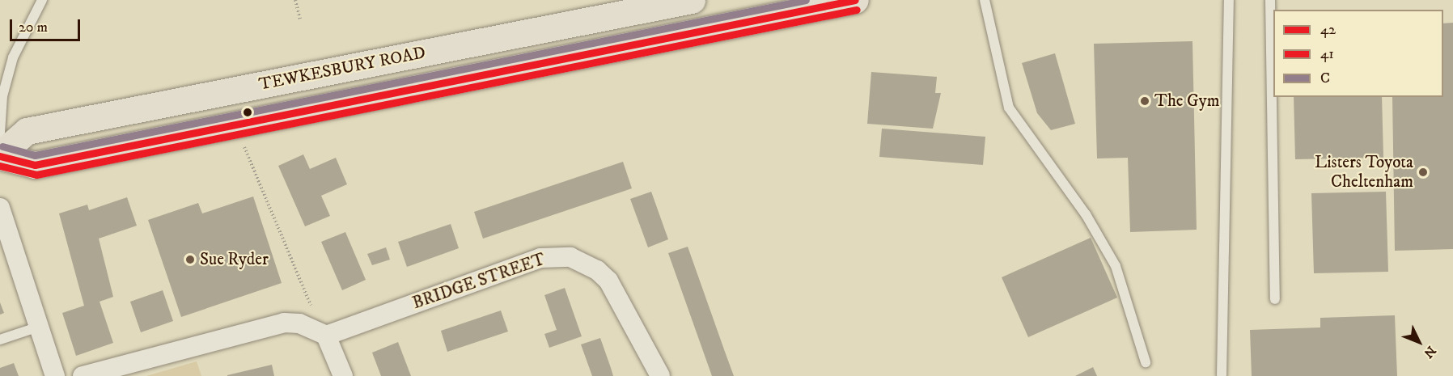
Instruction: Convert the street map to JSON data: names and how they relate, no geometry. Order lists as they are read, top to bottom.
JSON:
{
  "streets": {
    "highway": ["TEWKESBURY ROAD"],
    "street": ["BRIDGE STREET"]
  },
  "places": ["The Gym", "Listers Toyota Cheltenham", "Sue Ryder"],
  "lines": ["transit line 42", "transit line C", "transit line 41"],
  "legend": ["42", "41", "C"],
  "scale_bar": "20 m",
  "north": "bottom right"
}
